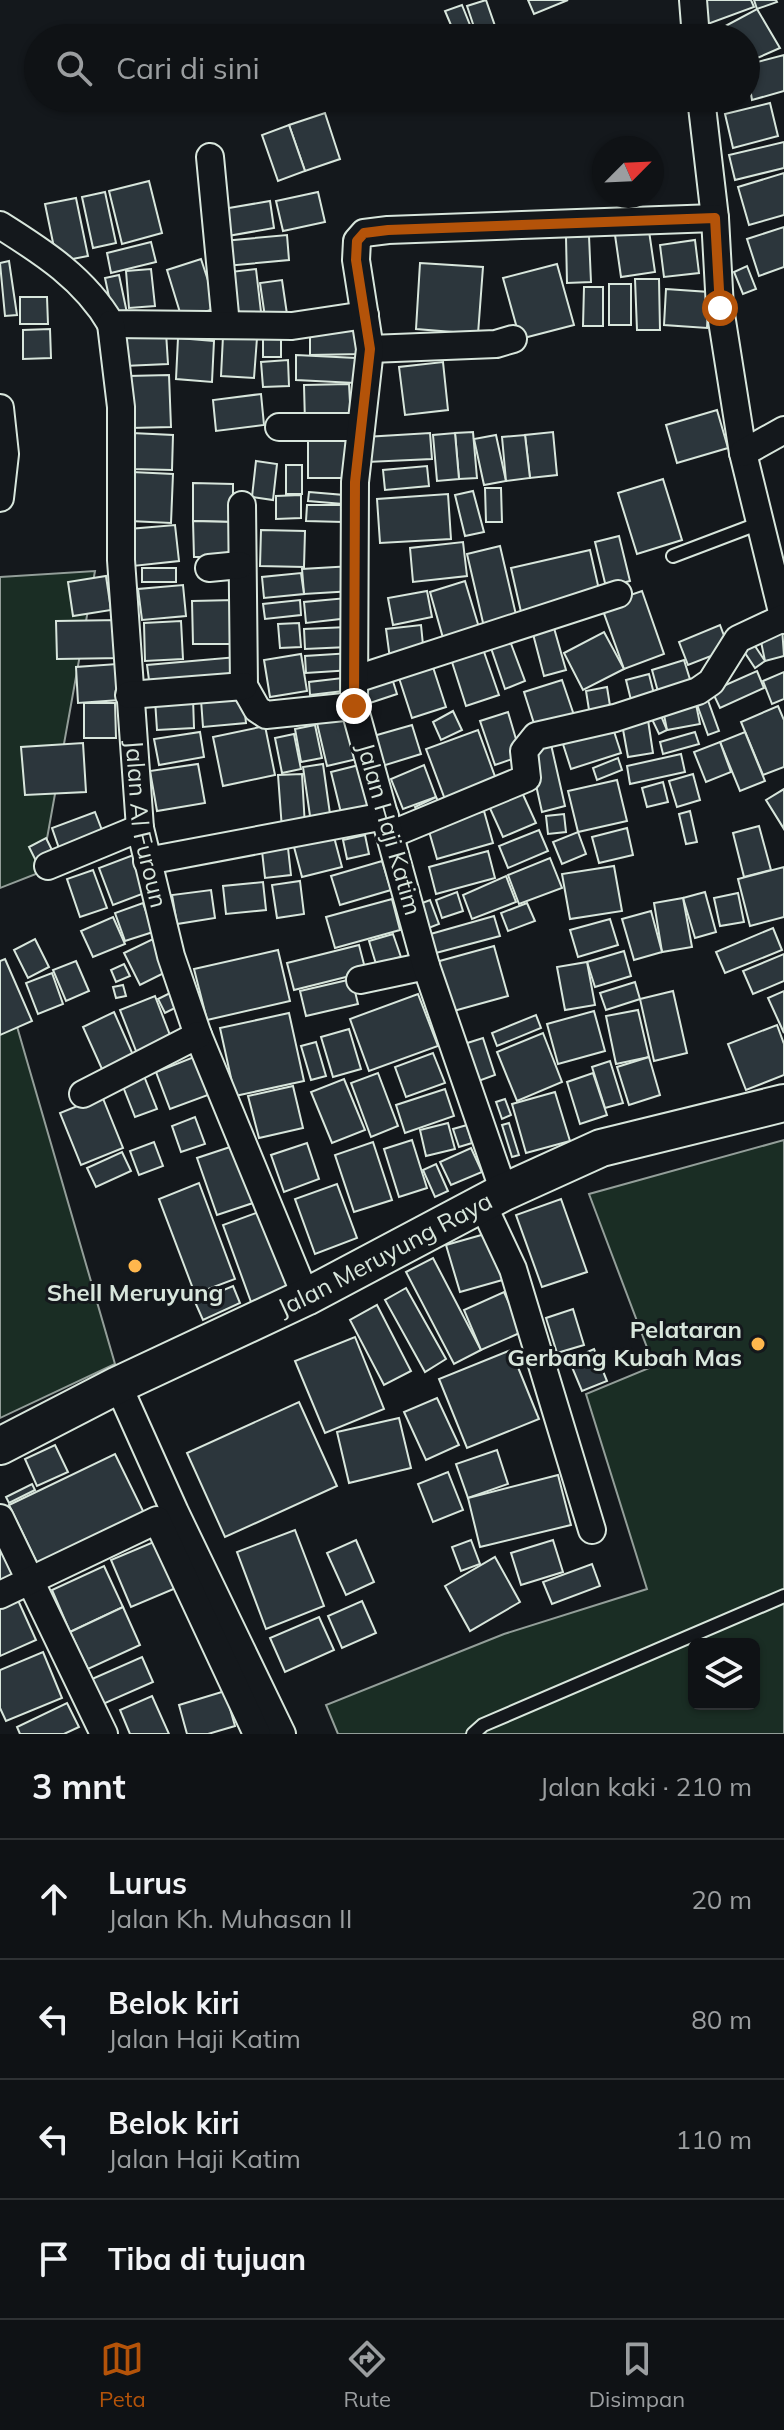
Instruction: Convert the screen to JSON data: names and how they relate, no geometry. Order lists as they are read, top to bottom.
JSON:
{
  "streets": {
    "main road": ["Jalan Meruyung Raya"],
    "street": ["Jalan Al Furoun", "Jalan Haji Katim"]
  },
  "crossings": [
    ["Jalan Al Furoun", "Jalan Meruyung Raya"],
    ["Jalan Haji Katim", "Jalan Meruyung Raya"]
  ],
  "places": ["Shell Meruyung", "Pelataran Gerbang Kubah Mas"],
  "north": "top right",
  "page": {
    "search": "Cari di sini",
    "heading": ["3 mnt", "Jalan kaki · 210 m"],
    "list": [
      ["Lurus", "Jalan Kh. Muhasan II", "20 m"],
      ["Belok kiri", "Jalan Haji Katim", "80 m"],
      ["Belok kiri", "Jalan Haji Katim", "110 m"],
      "Tiba di tujuan"
    ],
    "nav": ["Peta", "Rute", "Disimpan"]
  }
}
